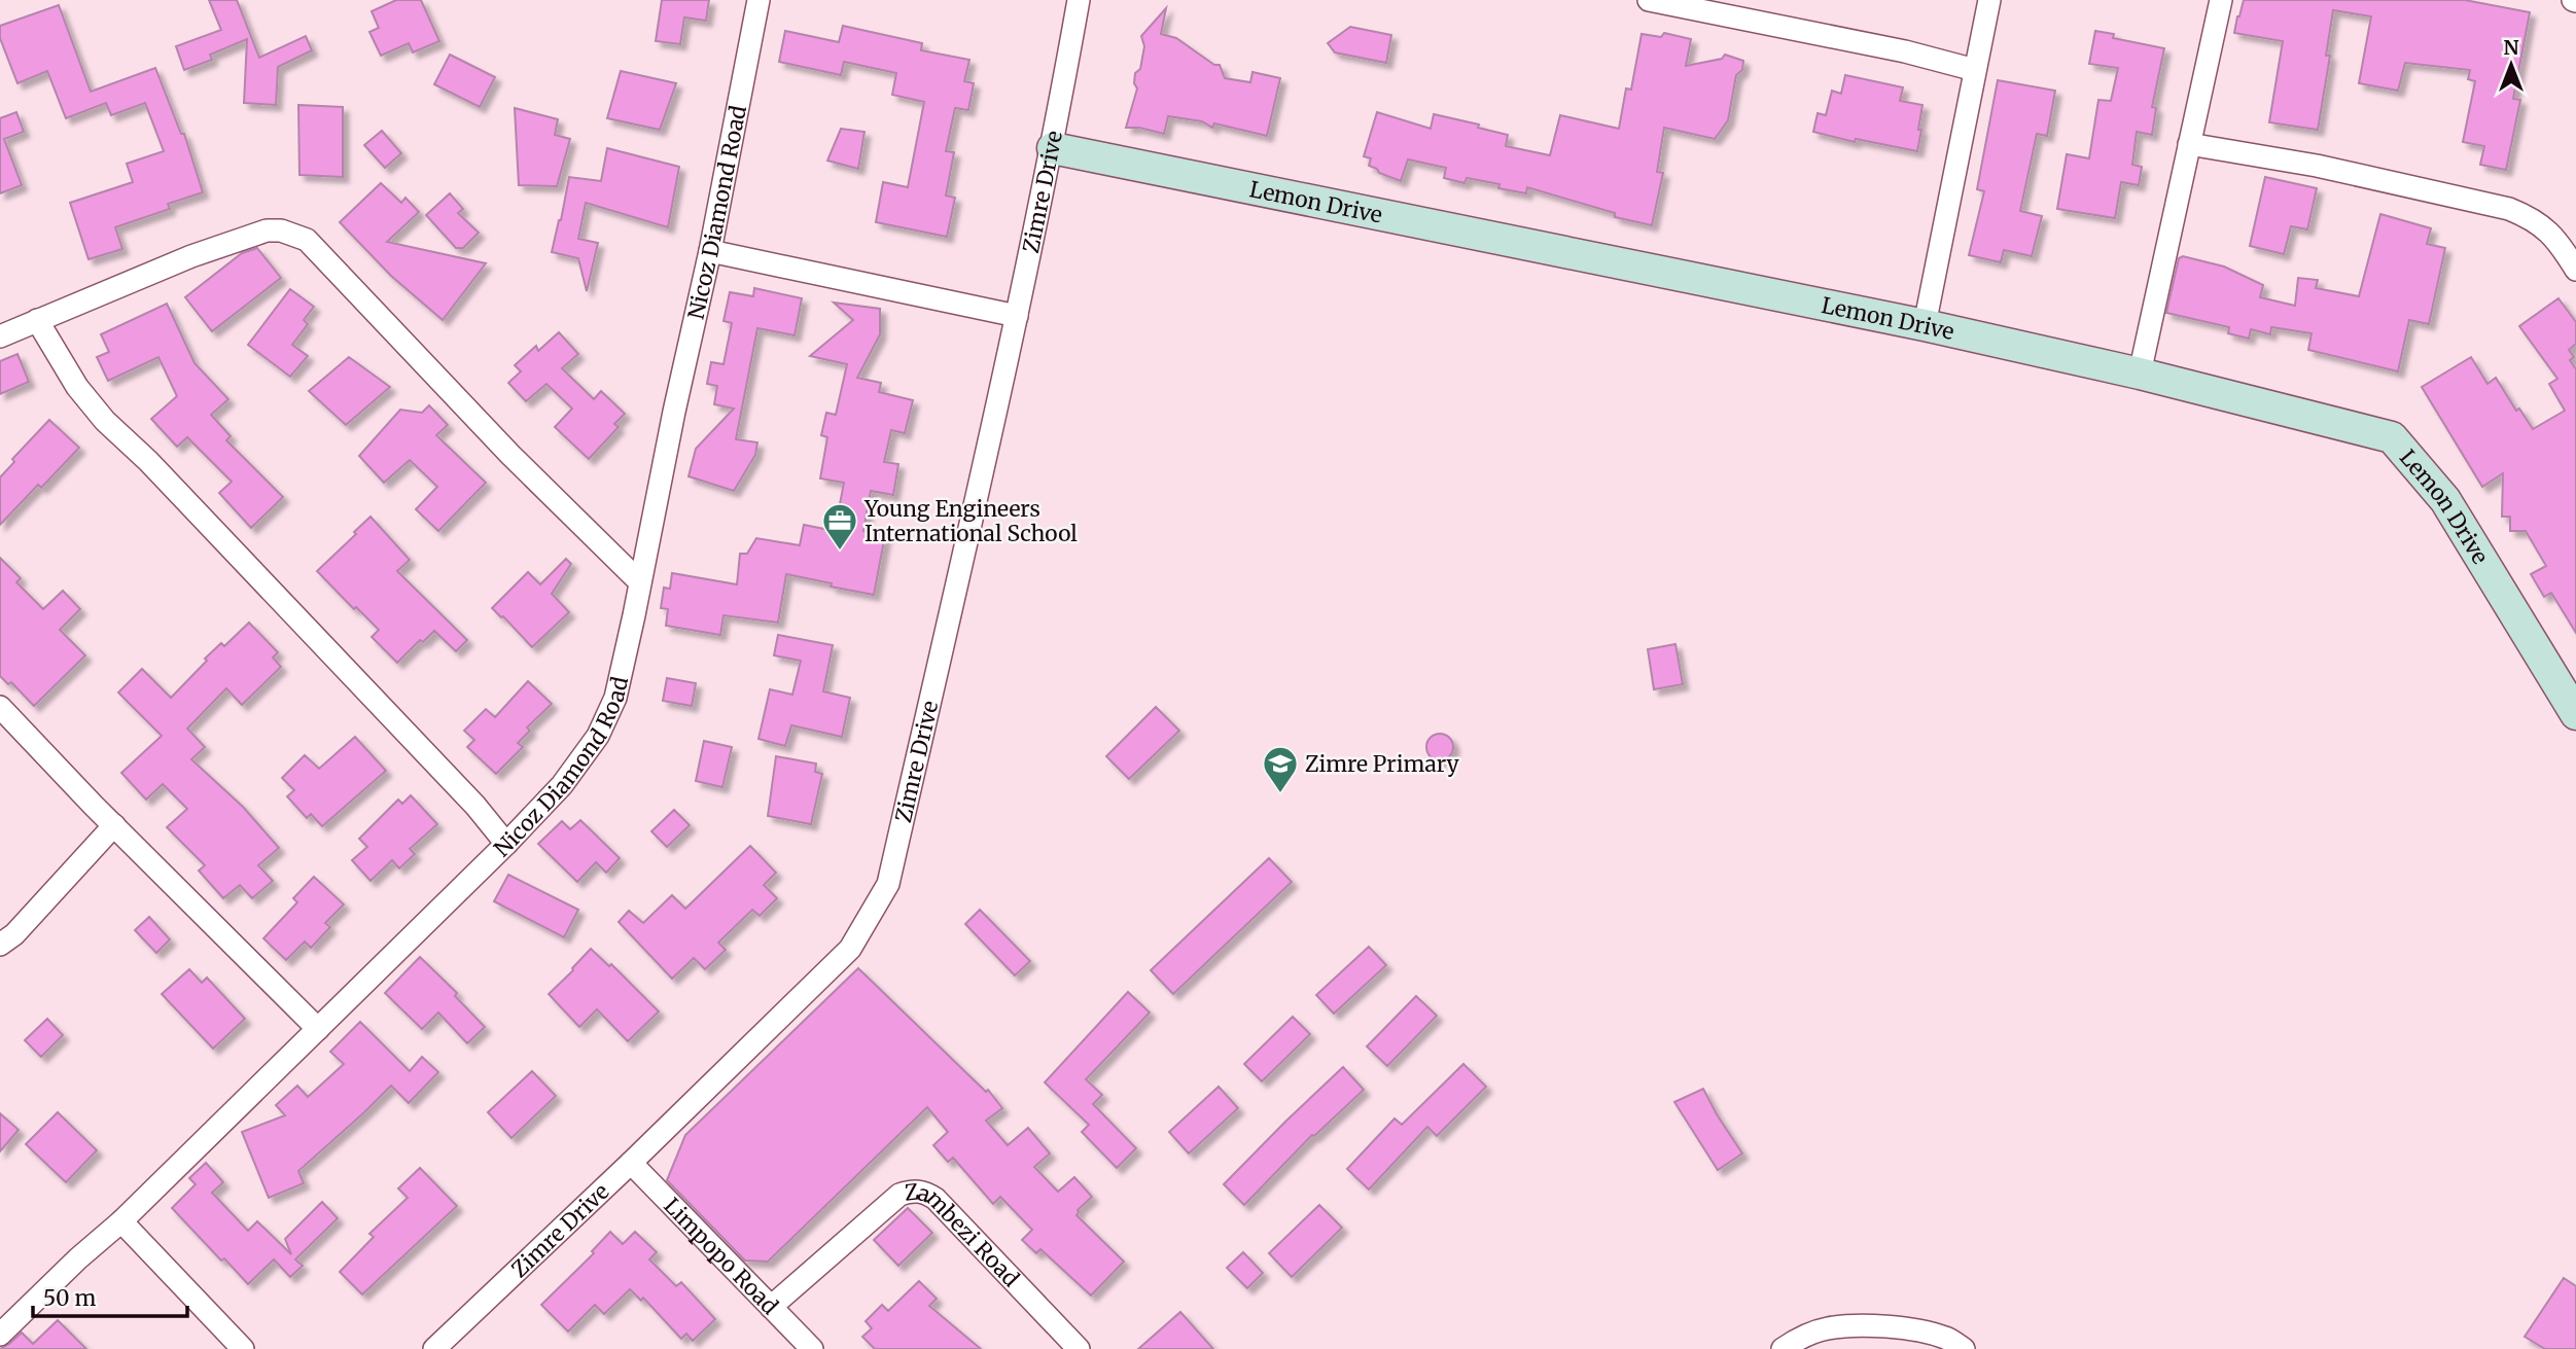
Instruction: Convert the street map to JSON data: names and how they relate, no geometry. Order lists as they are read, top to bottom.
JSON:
{
  "streets": {
    "street": [
      "Zimre Drive",
      "Lemon Drive",
      "Nicoz Diamond Road",
      "Zambezi Road",
      "Limpopo Road"
    ]
  },
  "crossings": [
    ["Zimre Drive", "Lemon Drive"],
    ["Zimre Drive", "Limpopo Road"],
    ["Zambezi Road", "Limpopo Road"]
  ],
  "places": {
    "office": ["Young Engineers International School"],
    "school or university": ["Zimre Primary"]
  },
  "scale_bar": "50 m",
  "north": "top"
}
